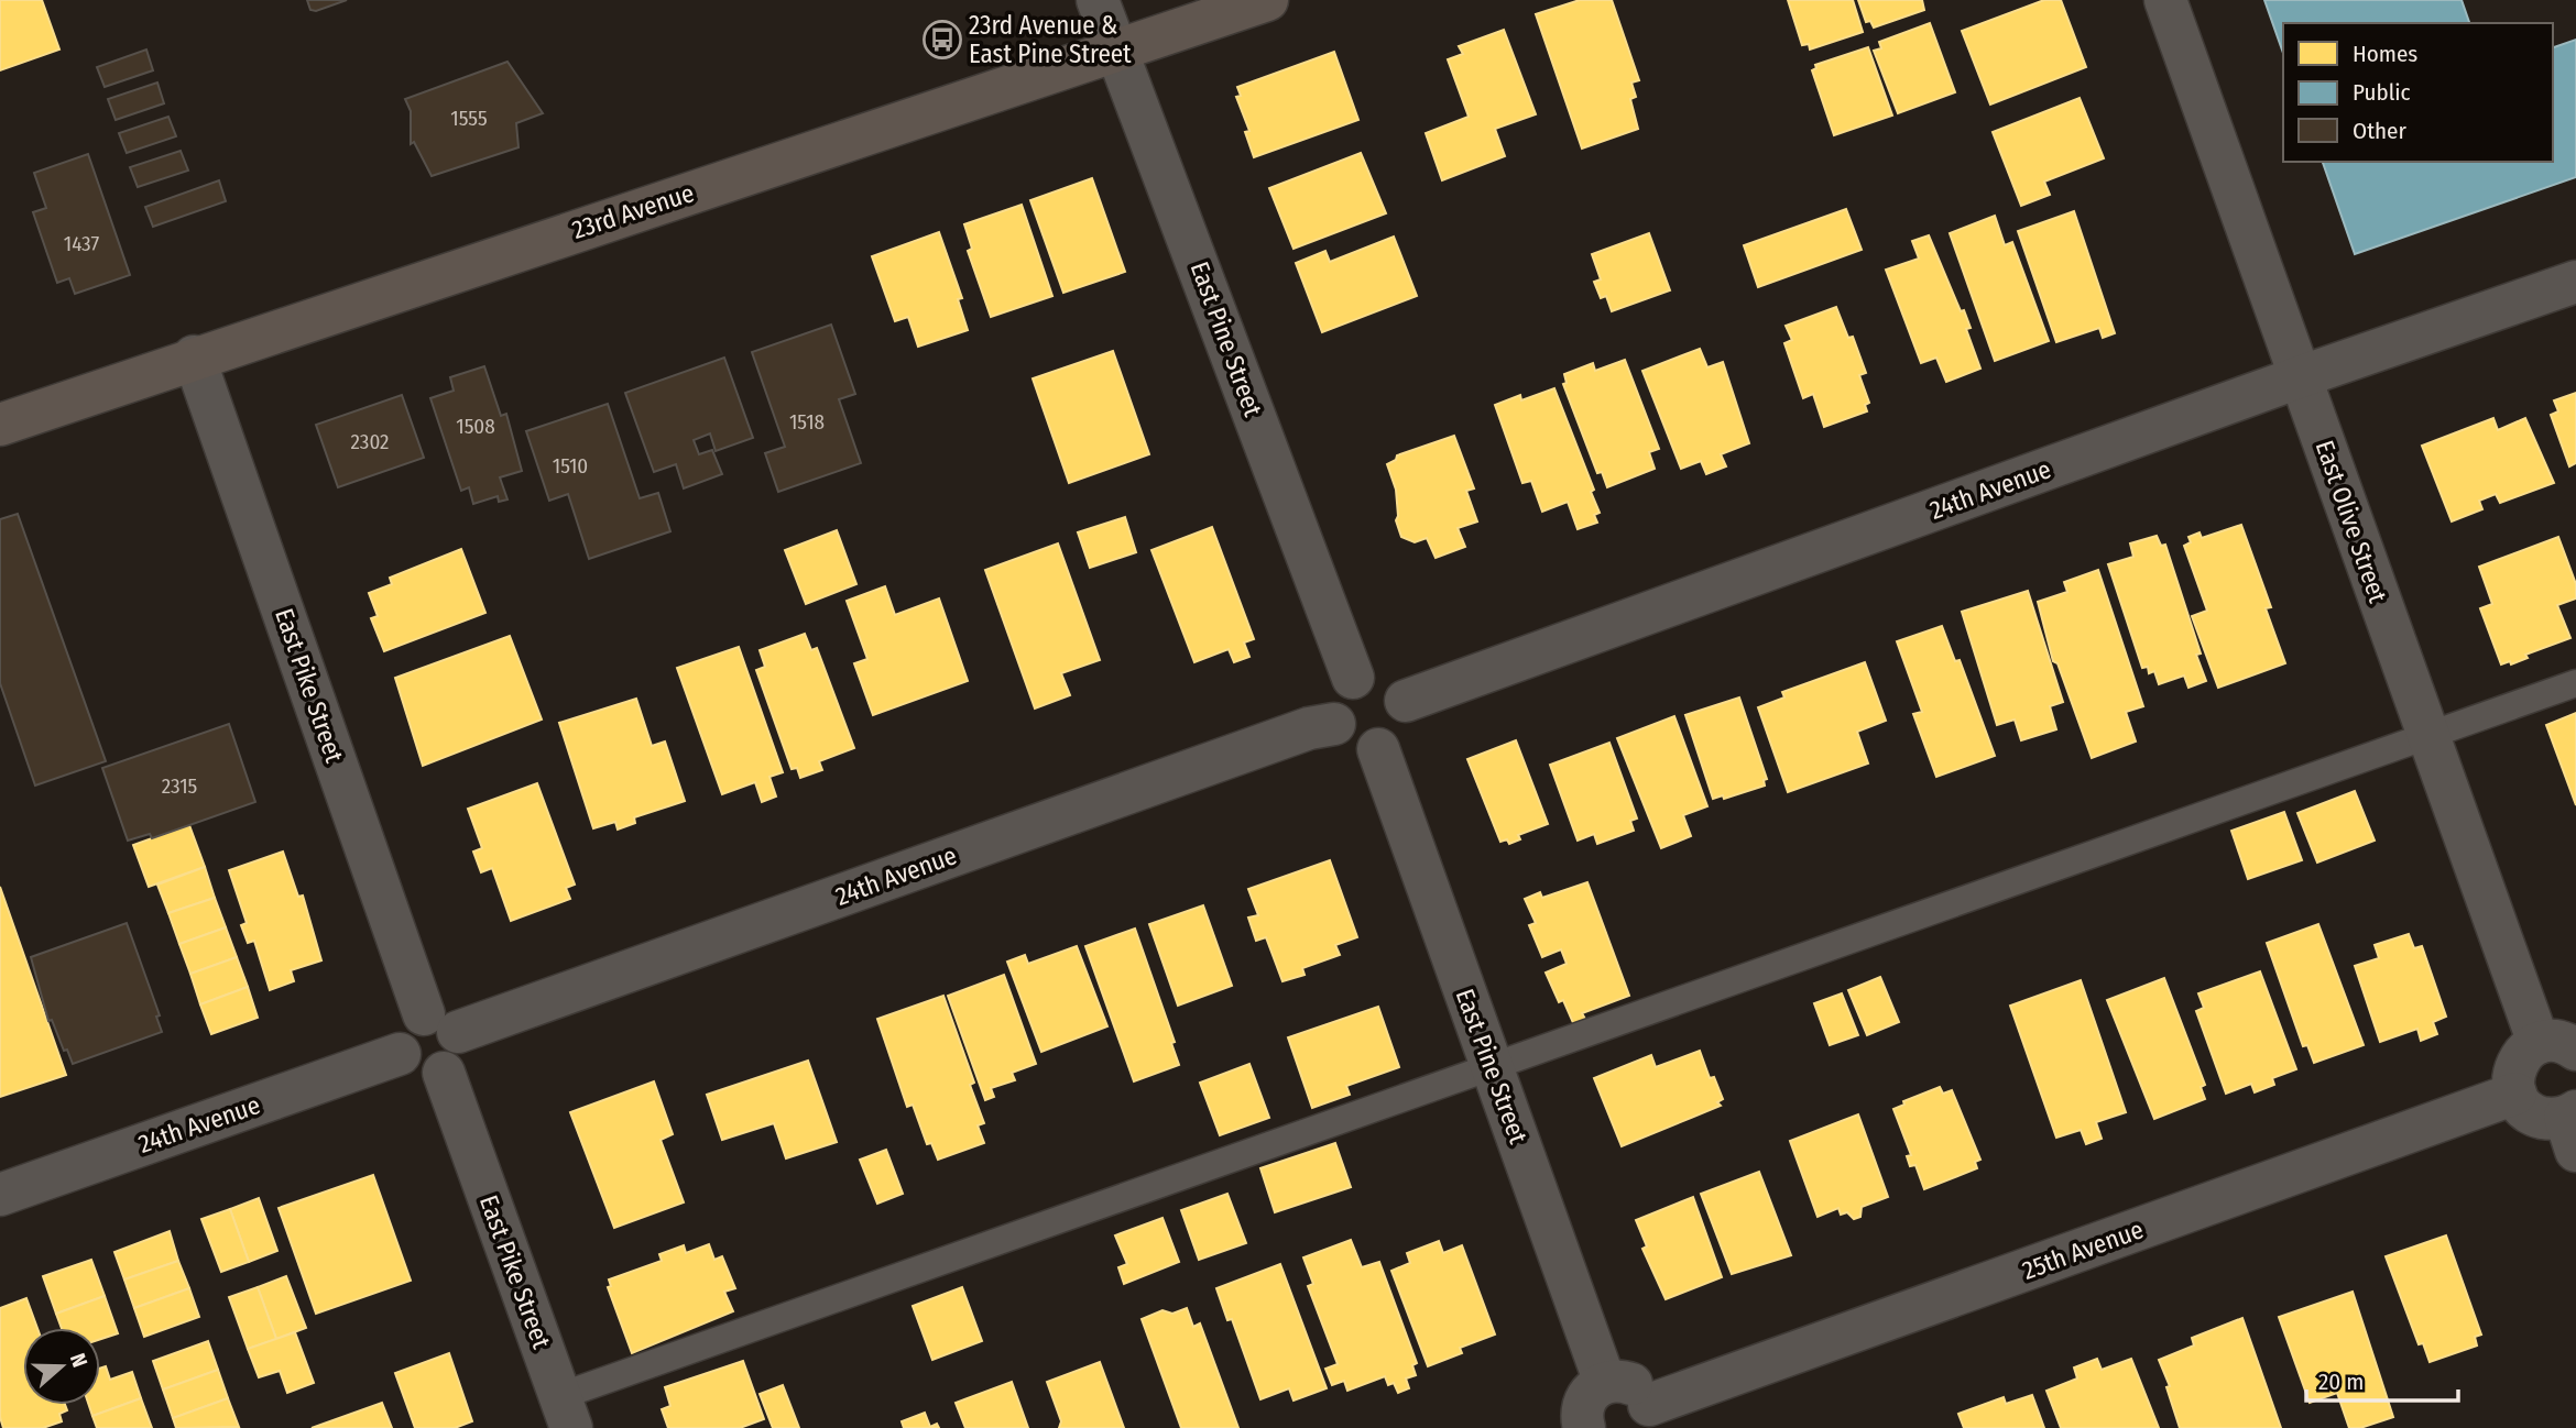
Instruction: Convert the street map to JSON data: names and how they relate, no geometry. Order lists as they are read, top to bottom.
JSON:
{
  "streets": {
    "main road": ["23rd Avenue"],
    "street": [
      "East Pine Street",
      "24th Avenue",
      "East Olive Street",
      "East Pike Street",
      "25th Avenue"
    ]
  },
  "crossings": [
    ["23rd Avenue", "East Pine Street"],
    ["23rd Avenue", "East Pike Street"],
    ["East Pine Street", "24th Avenue"],
    ["24th Avenue", "East Olive Street"],
    ["24th Avenue", "East Pike Street"]
  ],
  "places": {
    "bus stop": ["23rd Avenue & East Pine Street"]
  },
  "house_numbers": [
    "1555",
    "1437",
    "1518",
    "1508",
    "2302",
    "1510",
    "2315"
  ],
  "legend": ["Homes", "Public", "Other"],
  "scale_bar": "20 m",
  "north": "right"
}
